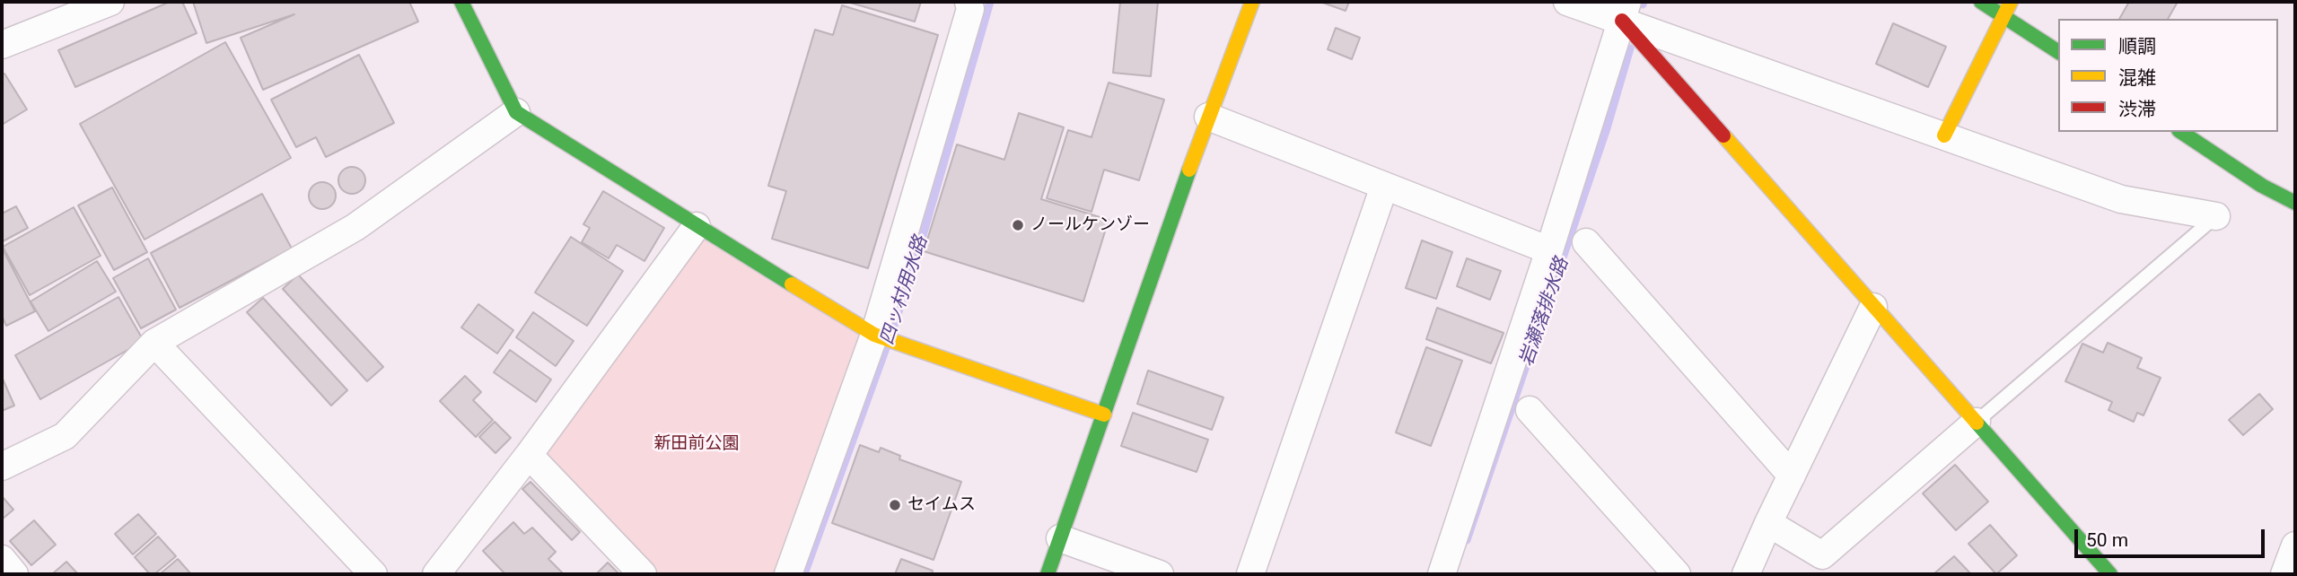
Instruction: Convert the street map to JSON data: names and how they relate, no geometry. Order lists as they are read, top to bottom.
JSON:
{
  "water": ["四ッ村用水路", "岩瀬落排水路"],
  "parks": ["新田前公園"],
  "places": ["ノールケンゾー", "セイムス"],
  "legend": ["順調", "混雑", "渋滞"],
  "scale_bar": "50 m"
}
